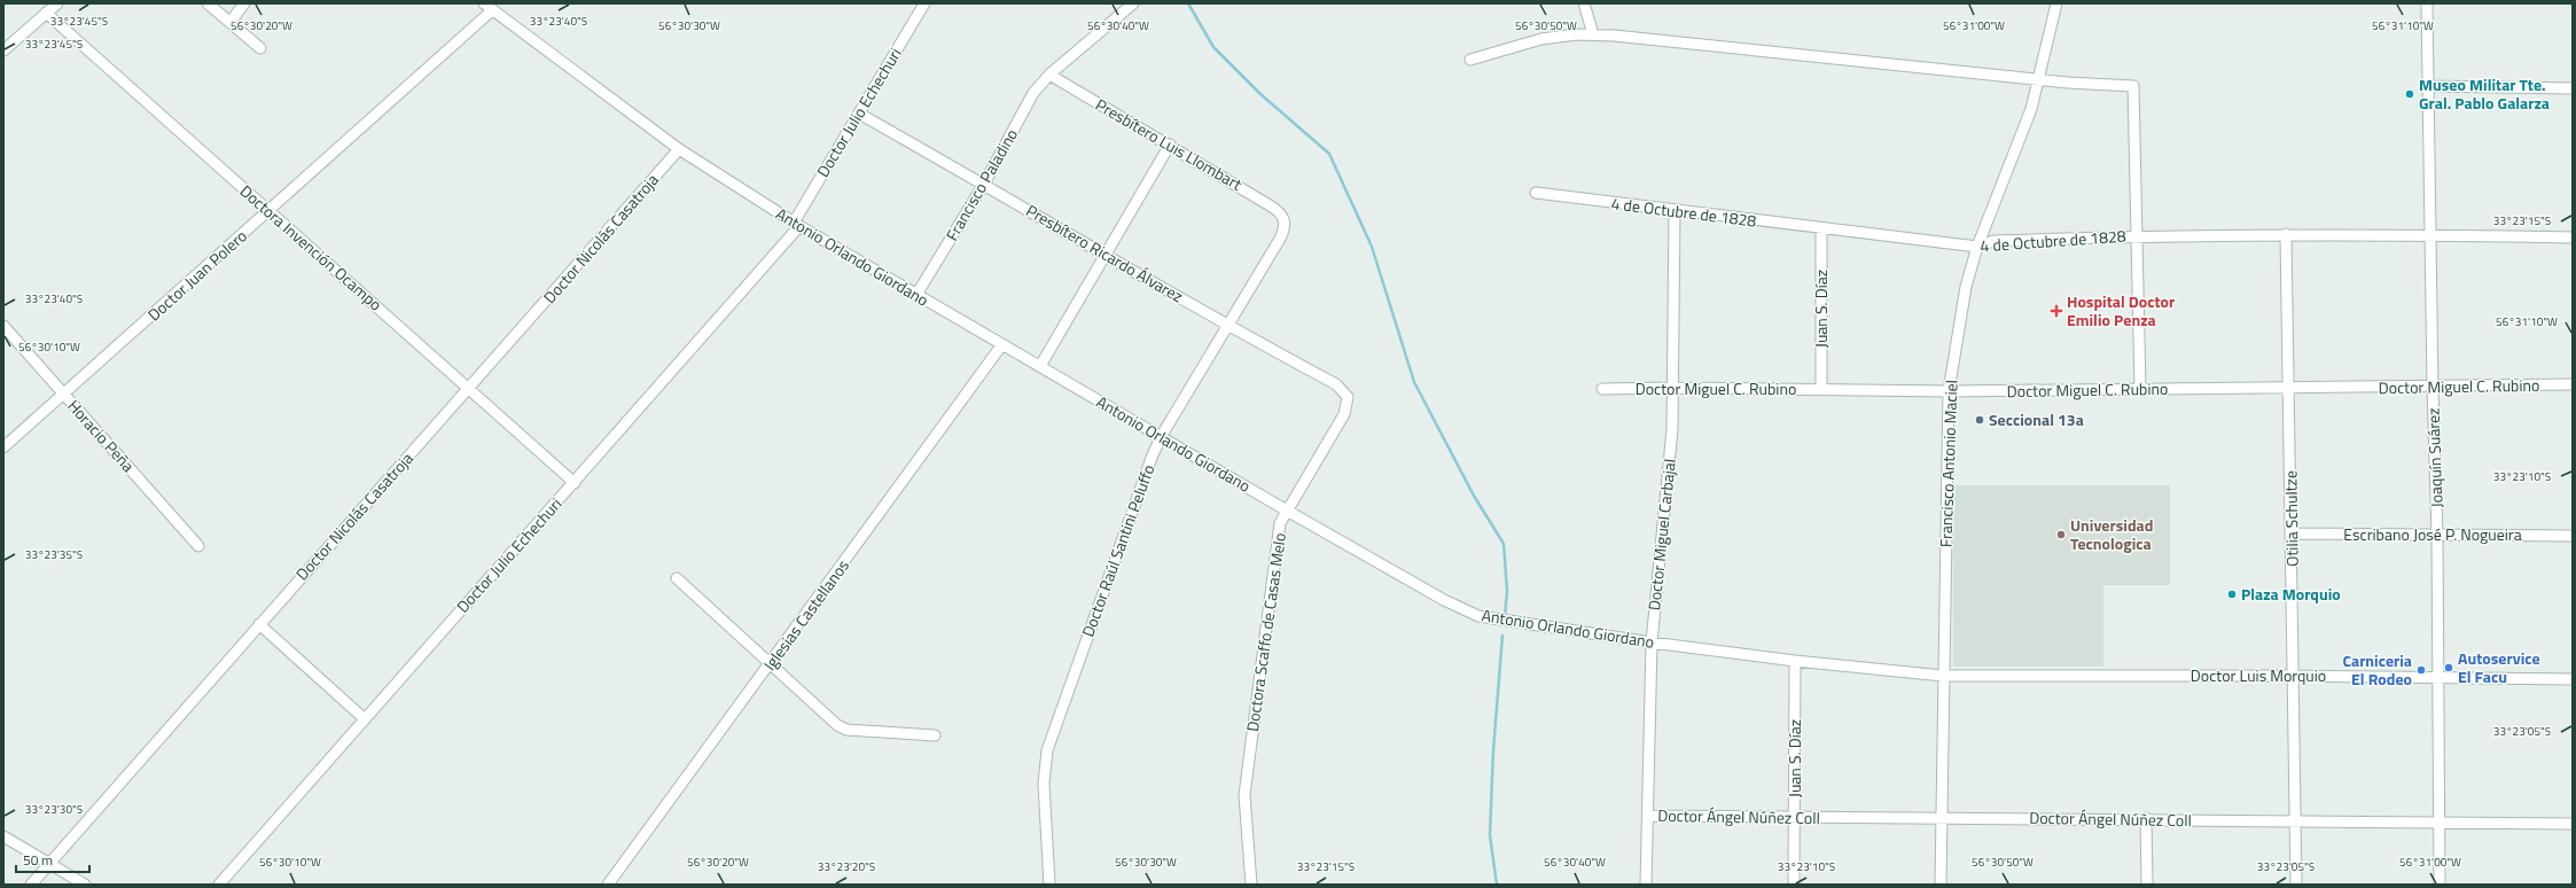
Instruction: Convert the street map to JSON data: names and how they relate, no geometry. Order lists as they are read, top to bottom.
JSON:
{
  "streets": {
    "street": [
      "Doctor Julio Echechuri",
      "Presbítero Luis Llombart",
      "Francisco Paladino",
      "4 de Octubre de 1828",
      "Doctor Nicolás Casatroja",
      "Doctora Invención Ocampo",
      "Presbítero Ricardo Álvarez",
      "Antonio Orlando Giordano",
      "Doctor Juan Polero",
      "Juan S. Díaz",
      "Doctor Miguel C. Rubino",
      "Horacio Peña",
      "Joaquín Suárez",
      "Francisco Antonio Maciel",
      "Otilia Schultze",
      "Doctor Miguel Carbajal",
      "Escribano José P. Nogueira",
      "Doctor Raúl Santini Peluffo",
      "Iglesias Castellanos",
      "Doctora Scaffo de Casas Melo",
      "Doctor Luis Morquio",
      "Doctor Ángel Núñez Coll"
    ]
  },
  "crossings": [
    ["Doctor Julio Echechuri", "Doctora Invención Ocampo"],
    ["Doctor Julio Echechuri", "Presbítero Ricardo Álvarez"],
    ["Doctor Julio Echechuri", "Antonio Orlando Giordano"],
    ["Presbítero Luis Llombart", "Francisco Paladino"],
    ["Presbítero Luis Llombart", "Doctor Raúl Santini Peluffo"],
    ["Francisco Paladino", "Presbítero Ricardo Álvarez"],
    ["Francisco Paladino", "Antonio Orlando Giordano"],
    ["4 de Octubre de 1828", "Juan S. Díaz"],
    ["4 de Octubre de 1828", "Joaquín Suárez"],
    ["4 de Octubre de 1828", "Francisco Antonio Maciel"],
    ["4 de Octubre de 1828", "Otilia Schultze"],
    ["4 de Octubre de 1828", "Doctor Miguel Carbajal"],
    ["Doctor Nicolás Casatroja", "Doctora Invención Ocampo"],
    ["Doctor Nicolás Casatroja", "Antonio Orlando Giordano"],
    ["Doctora Invención Ocampo", "Doctor Juan Polero"],
    ["Presbítero Ricardo Álvarez", "Doctor Raúl Santini Peluffo"],
    ["Presbítero Ricardo Álvarez", "Doctora Scaffo de Casas Melo"],
    ["Antonio Orlando Giordano", "Doctor Juan Polero"],
    ["Antonio Orlando Giordano", "Juan S. Díaz"],
    ["Antonio Orlando Giordano", "Francisco Antonio Maciel"],
    ["Antonio Orlando Giordano", "Doctor Miguel Carbajal"],
    ["Antonio Orlando Giordano", "Doctor Raúl Santini Peluffo"],
    ["Antonio Orlando Giordano", "Iglesias Castellanos"],
    ["Antonio Orlando Giordano", "Doctora Scaffo de Casas Melo"],
    ["Antonio Orlando Giordano", "Doctor Luis Morquio"],
    ["Doctor Juan Polero", "Horacio Peña"],
    ["Juan S. Díaz", "Doctor Miguel C. Rubino"],
    ["Juan S. Díaz", "Doctor Ángel Núñez Coll"],
    ["Doctor Miguel C. Rubino", "Joaquín Suárez"],
    ["Doctor Miguel C. Rubino", "Francisco Antonio Maciel"],
    ["Doctor Miguel C. Rubino", "Otilia Schultze"],
    ["Doctor Miguel C. Rubino", "Doctor Miguel Carbajal"],
    ["Joaquín Suárez", "Escribano José P. Nogueira"],
    ["Joaquín Suárez", "Doctor Luis Morquio"],
    ["Joaquín Suárez", "Doctor Ángel Núñez Coll"],
    ["Francisco Antonio Maciel", "Doctor Luis Morquio"],
    ["Francisco Antonio Maciel", "Doctor Ángel Núñez Coll"],
    ["Otilia Schultze", "Escribano José P. Nogueira"],
    ["Otilia Schultze", "Doctor Luis Morquio"],
    ["Otilia Schultze", "Doctor Ángel Núñez Coll"],
    ["Doctor Miguel Carbajal", "Doctor Ángel Núñez Coll"]
  ],
  "places": {
    "other": [
      "Museo Militar Tte. Gral. Pablo Galarza",
      "Seccional 13a",
      "Universidad Tecnologica",
      "Plaza Morquio",
      "Autoservice El Facu",
      "Carniceria El Rodeo"
    ],
    "health": ["Hospital Doctor Emilio Penza"]
  },
  "scale_bar": "50 m",
  "coordinates": [
    "33°23'45\"S",
    "33°23'40\"S",
    "56°30'20\"W",
    "56°30'30\"W",
    "56°30'40\"W",
    "56°30'50\"W",
    "56°31'00\"W",
    "56°31'10\"W",
    "33°23'15\"S",
    "56°30'10\"W",
    "33°23'10\"S",
    "33°23'35\"S",
    "33°23'05\"S",
    "33°23'30\"S",
    "33°23'20\"S"
  ]
}
